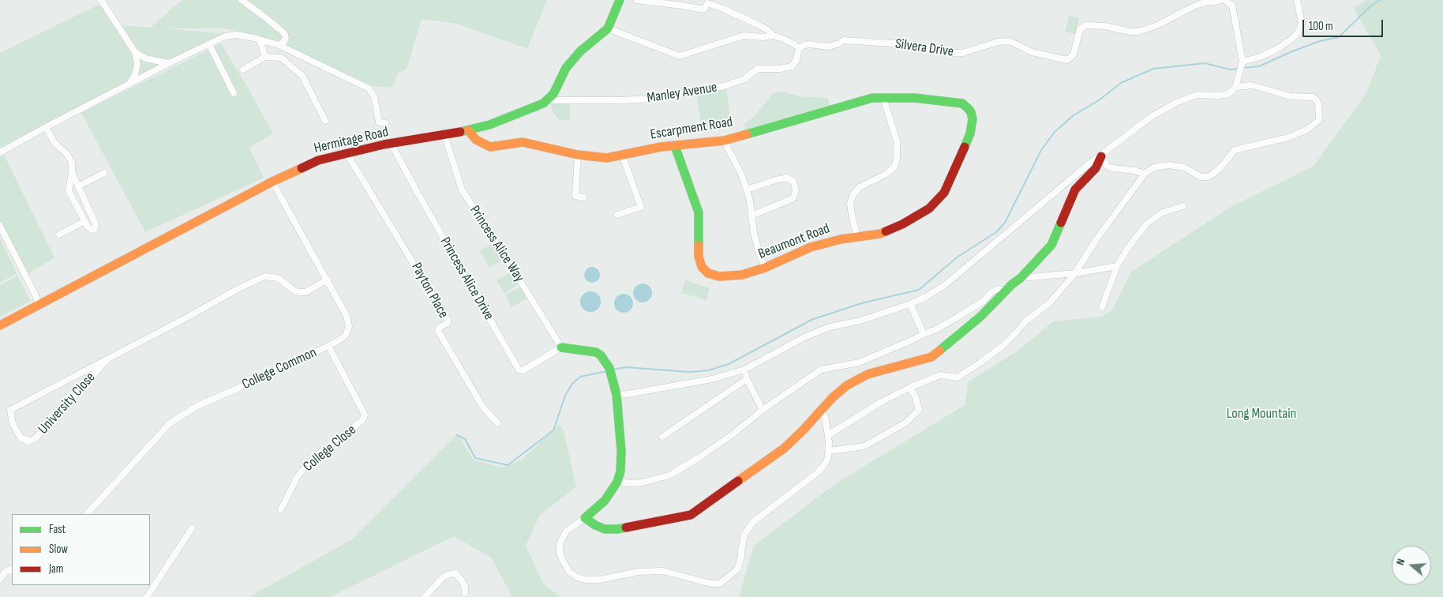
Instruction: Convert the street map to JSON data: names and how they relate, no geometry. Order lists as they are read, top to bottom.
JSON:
{
  "streets": {
    "street": [
      "Silvera Drive",
      "Manley Avenue",
      "Escarpment Road",
      "Hermitage Road",
      "Beaumont Road",
      "Princess Alice Way",
      "Princess Alice Drive",
      "Payton Place",
      "College Common",
      "University Close",
      "College Close"
    ]
  },
  "crossings": [
    ["Silvera Drive", "Manley Avenue"],
    ["Manley Avenue", "Hermitage Road"],
    ["Escarpment Road", "Hermitage Road"],
    ["Escarpment Road", "Beaumont Road"],
    ["Hermitage Road", "Princess Alice Way"],
    ["Hermitage Road", "Princess Alice Drive"],
    ["Hermitage Road", "Payton Place"],
    ["Hermitage Road", "College Common"],
    ["Princess Alice Way", "Princess Alice Drive"],
    ["College Common", "University Close"],
    ["College Common", "College Close"]
  ],
  "parks": ["Long Mountain"],
  "legend": ["Fast", "Slow", "Jam"],
  "scale_bar": "100 m",
  "north": "left"
}
